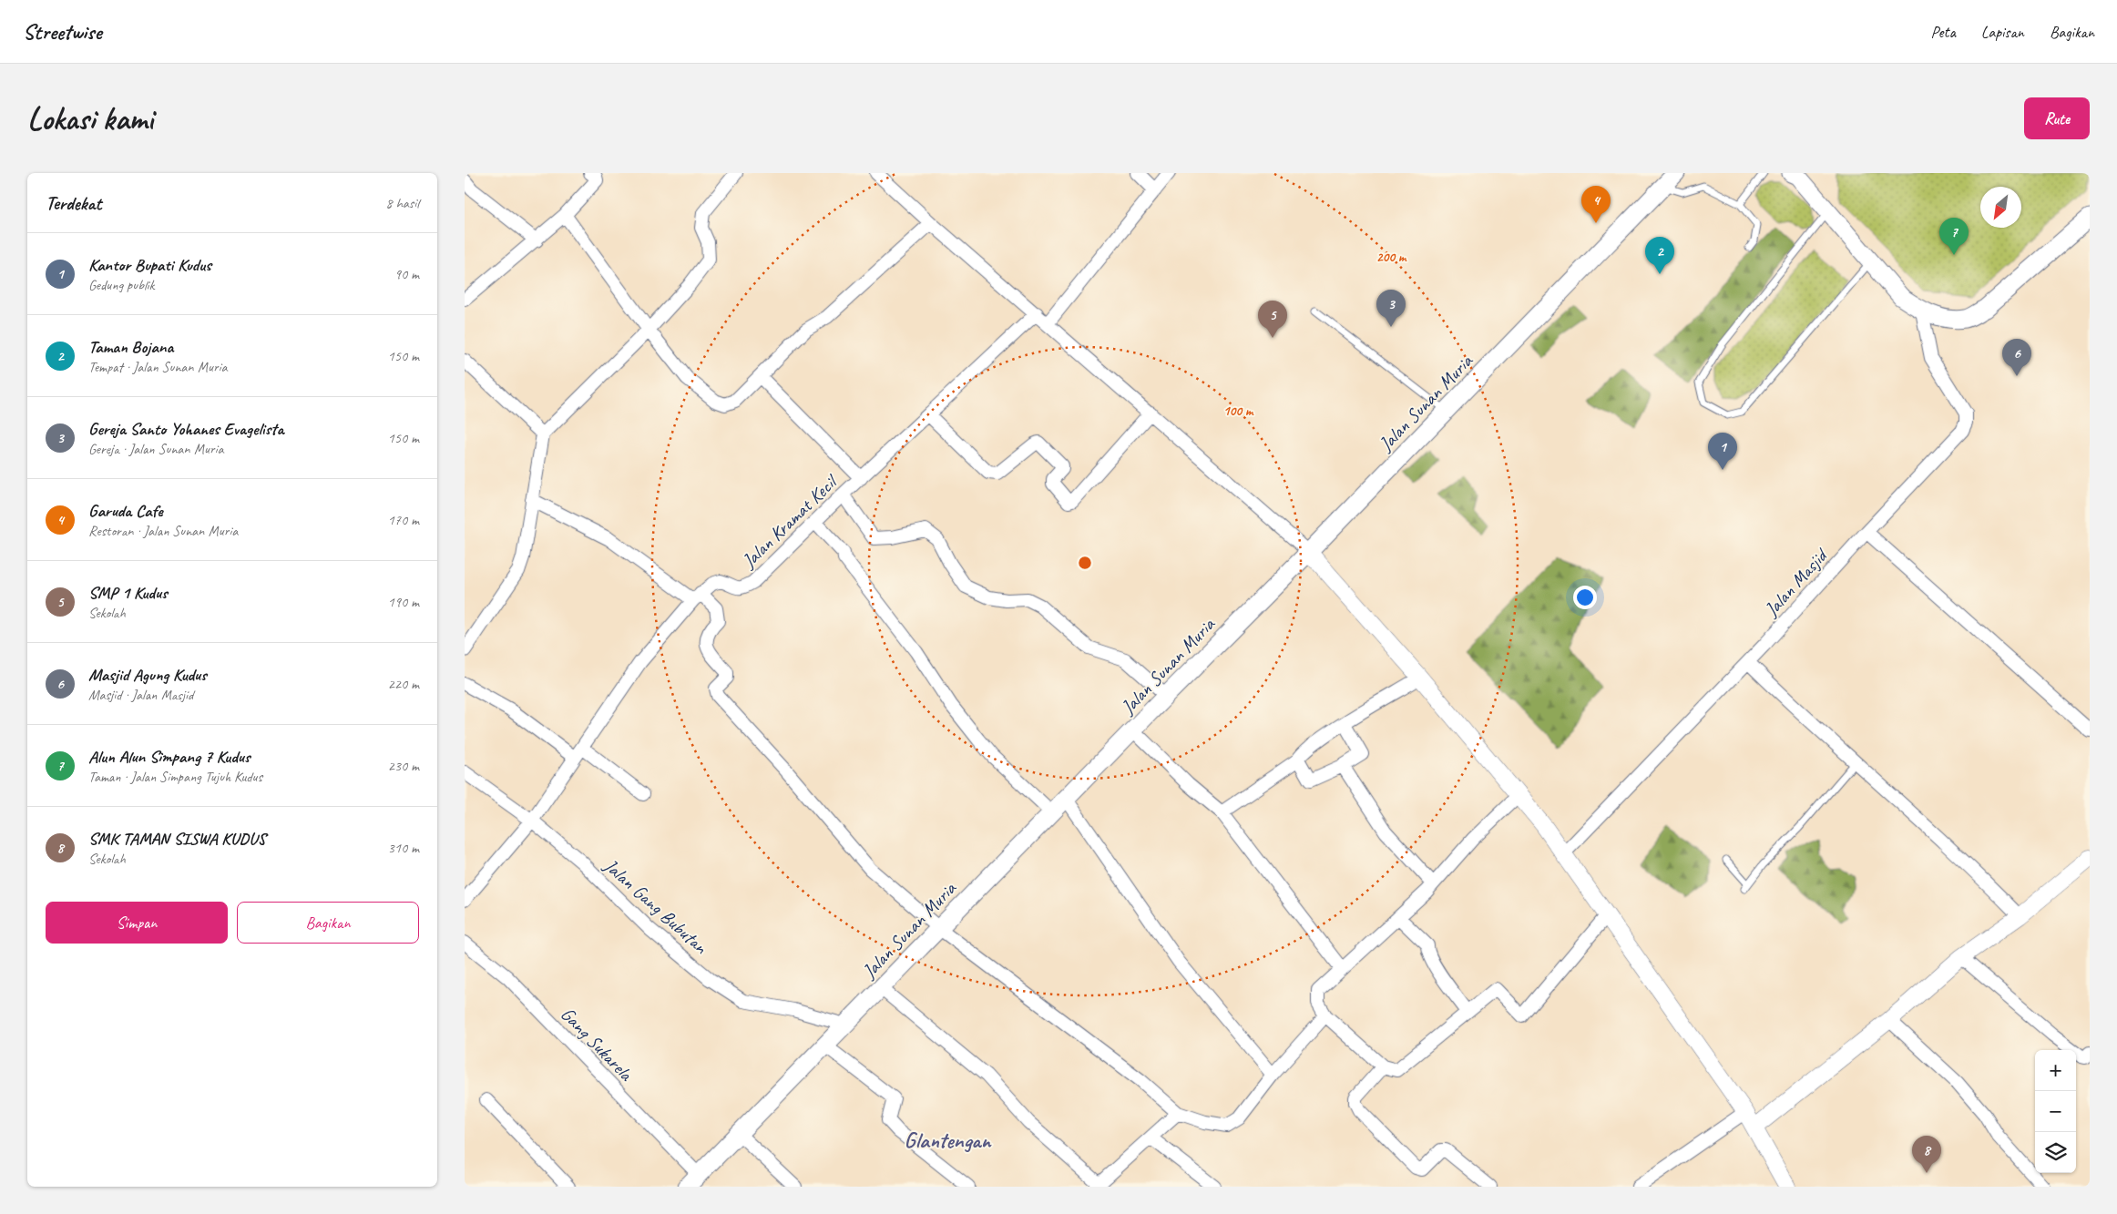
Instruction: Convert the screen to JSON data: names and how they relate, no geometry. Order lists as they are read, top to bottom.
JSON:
{
  "streets": {
    "main road": ["Jalan Sunan Muria"],
    "street": [
      "Jalan Kramat Kecil",
      "Jalan Masjid",
      "Jalan Gang Bubutan",
      "Gang Sukarela"
    ]
  },
  "crossings": [
    ["Jalan Sunan Muria", "Jalan Gang Bubutan"],
    ["Jalan Sunan Muria", "Gang Sukarela"],
    ["Jalan Kramat Kecil", "Jalan Gang Bubutan"]
  ],
  "districts": ["Glantengan"],
  "north": "bottom left",
  "page": {
    "header": "Streetwise",
    "nav": ["Peta", "Lapisan", "Bagikan"],
    "buttons": [
      "Rute",
      ["Simpan", "Bagikan"]
    ],
    "title": "Lokasi kami",
    "heading": ["Terdekat", "8 hasil"],
    "pins": [
      "4",
      "7",
      "2",
      "3",
      "5",
      "6",
      "1",
      "8"
    ],
    "list": [
      {
        "mark": "1",
        "name": "Kantor Bupati Kudus",
        "note": "Gedung publik",
        "value": "90 m"
      },
      {
        "mark": "2",
        "name": "Taman Bojana",
        "note": "Tempat · Jalan Sunan Muria",
        "value": "150 m"
      },
      {
        "mark": "3",
        "name": "Gereja Santo Yohanes Evagelista",
        "note": "Gereja · Jalan Sunan Muria",
        "value": "150 m"
      },
      {
        "mark": "4",
        "name": "Garuda Cafe",
        "note": "Restoran · Jalan Sunan Muria",
        "value": "170 m"
      },
      {
        "mark": "5",
        "name": "SMP 1 Kudus",
        "note": "Sekolah",
        "value": "190 m"
      },
      {
        "mark": "6",
        "name": "Masjid Agung Kudus",
        "note": "Masjid · Jalan Masjid",
        "value": "220 m"
      },
      {
        "mark": "7",
        "name": "Alun Alun Simpang 7 Kudus",
        "note": "Taman · Jalan Simpang Tujuh Kudus",
        "value": "230 m"
      },
      {
        "mark": "8",
        "name": "SMK TAMAN SISWA KUDUS",
        "note": "Sekolah",
        "value": "310 m"
      }
    ],
    "map_buttons": ["+", "−"]
  },
  "rings": ["200 m", "100 m"]
}
